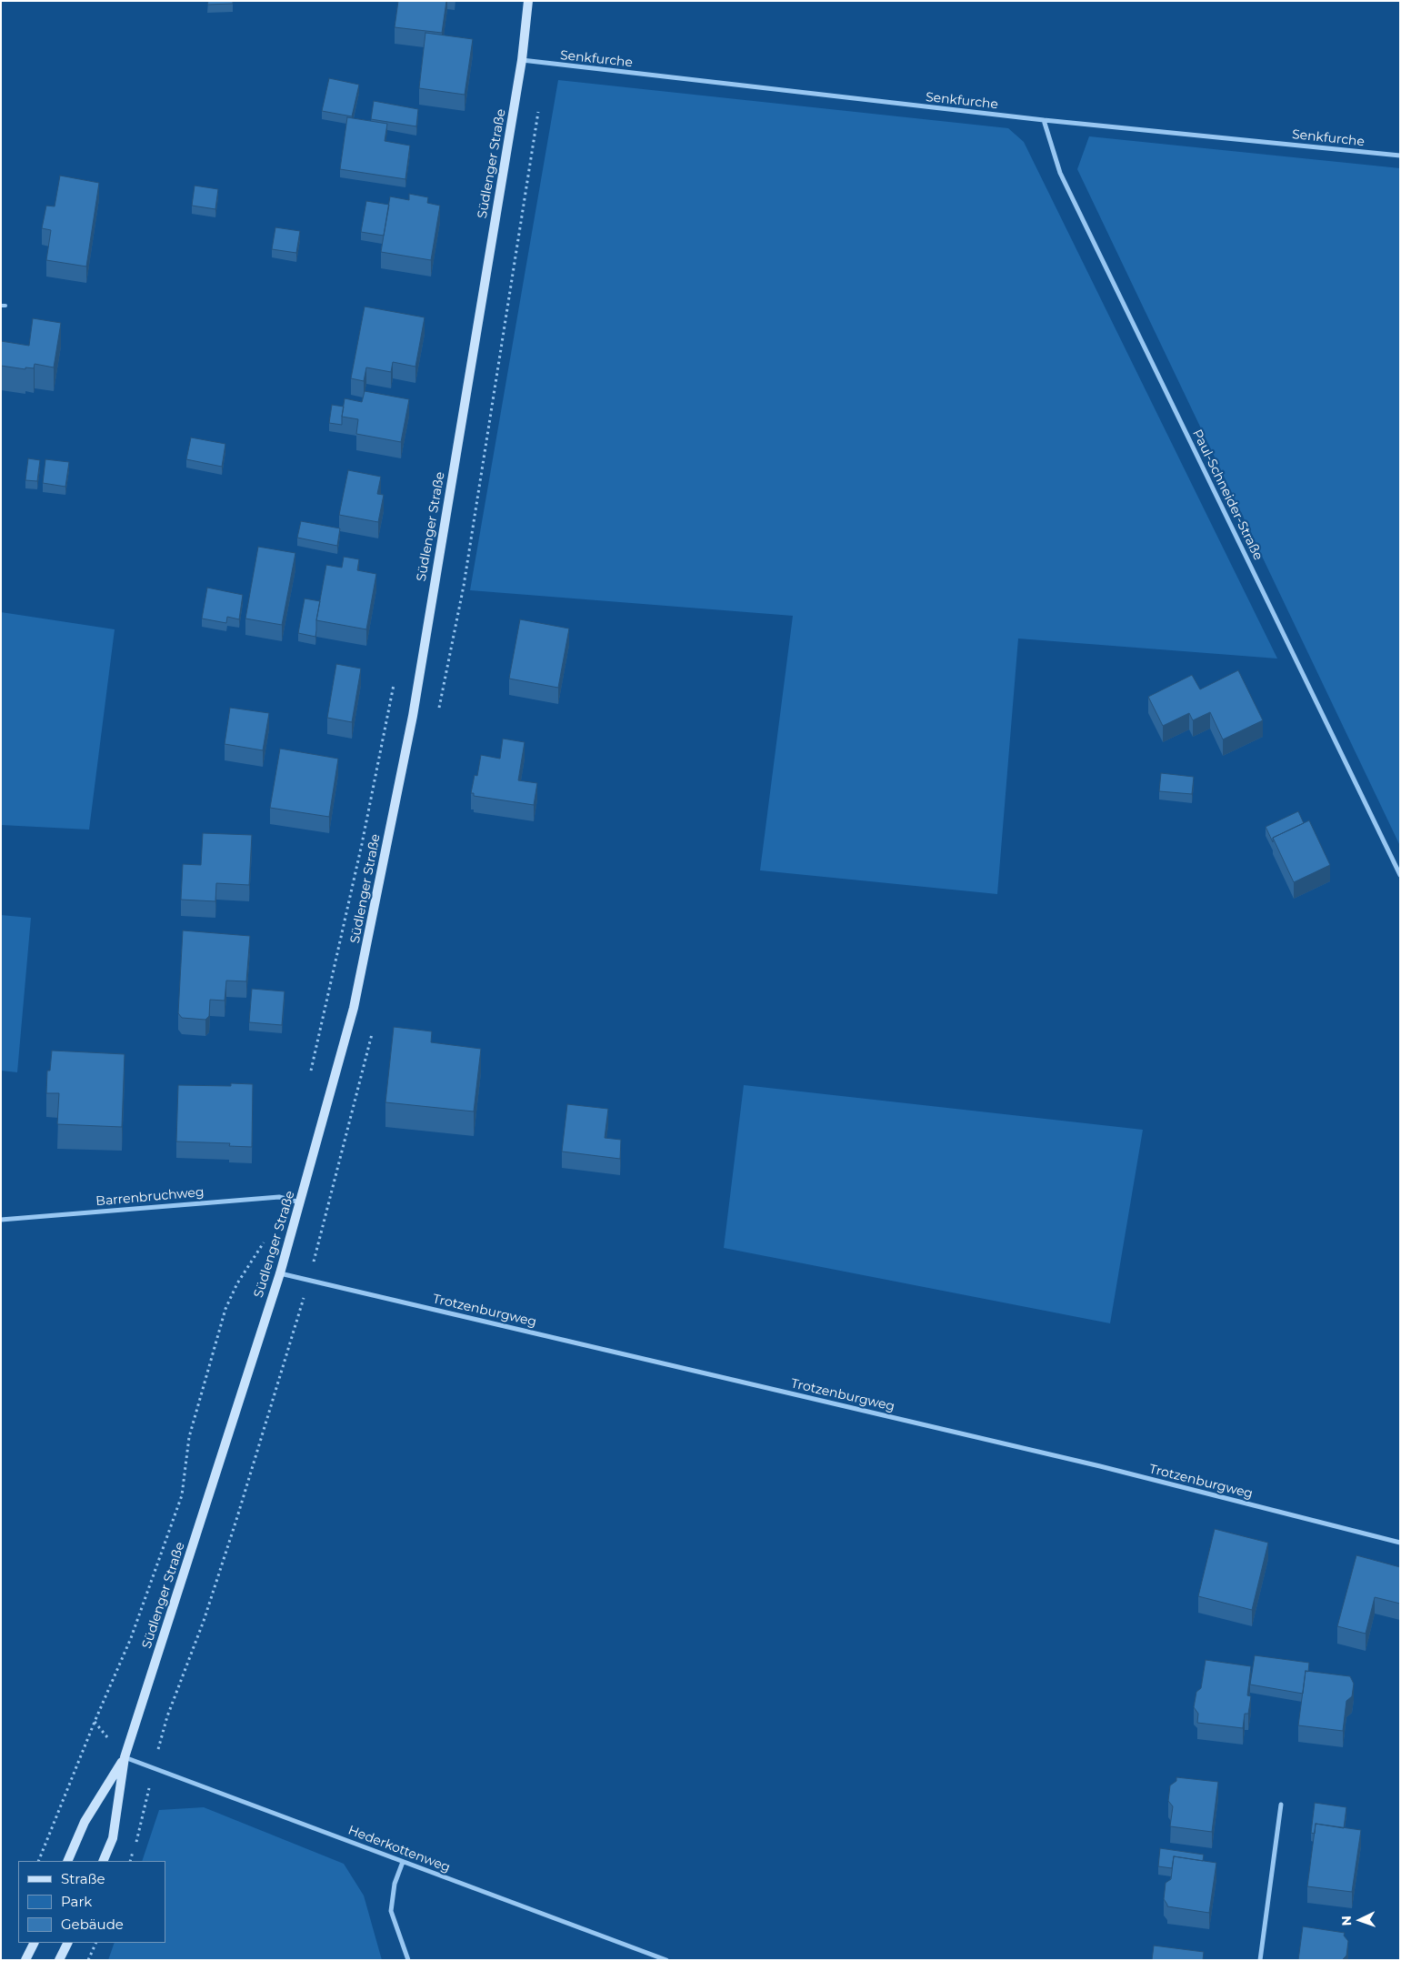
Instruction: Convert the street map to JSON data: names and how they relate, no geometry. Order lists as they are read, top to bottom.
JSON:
{
  "streets": {
    "main road": ["Südlenger Straße"],
    "street": [
      "Senkfurche",
      "Paul-Schneider-Straße",
      "Barrenbruchweg",
      "Trotzenburgweg",
      "Hederkottenweg"
    ]
  },
  "crossings": [
    ["Senkfurche", "Südlenger Straße"],
    ["Senkfurche", "Paul-Schneider-Straße"],
    ["Südlenger Straße", "Barrenbruchweg"],
    ["Südlenger Straße", "Trotzenburgweg"],
    ["Südlenger Straße", "Hederkottenweg"]
  ],
  "legend": ["Straße", "Park", "Gebäude"],
  "north": "left"
}
